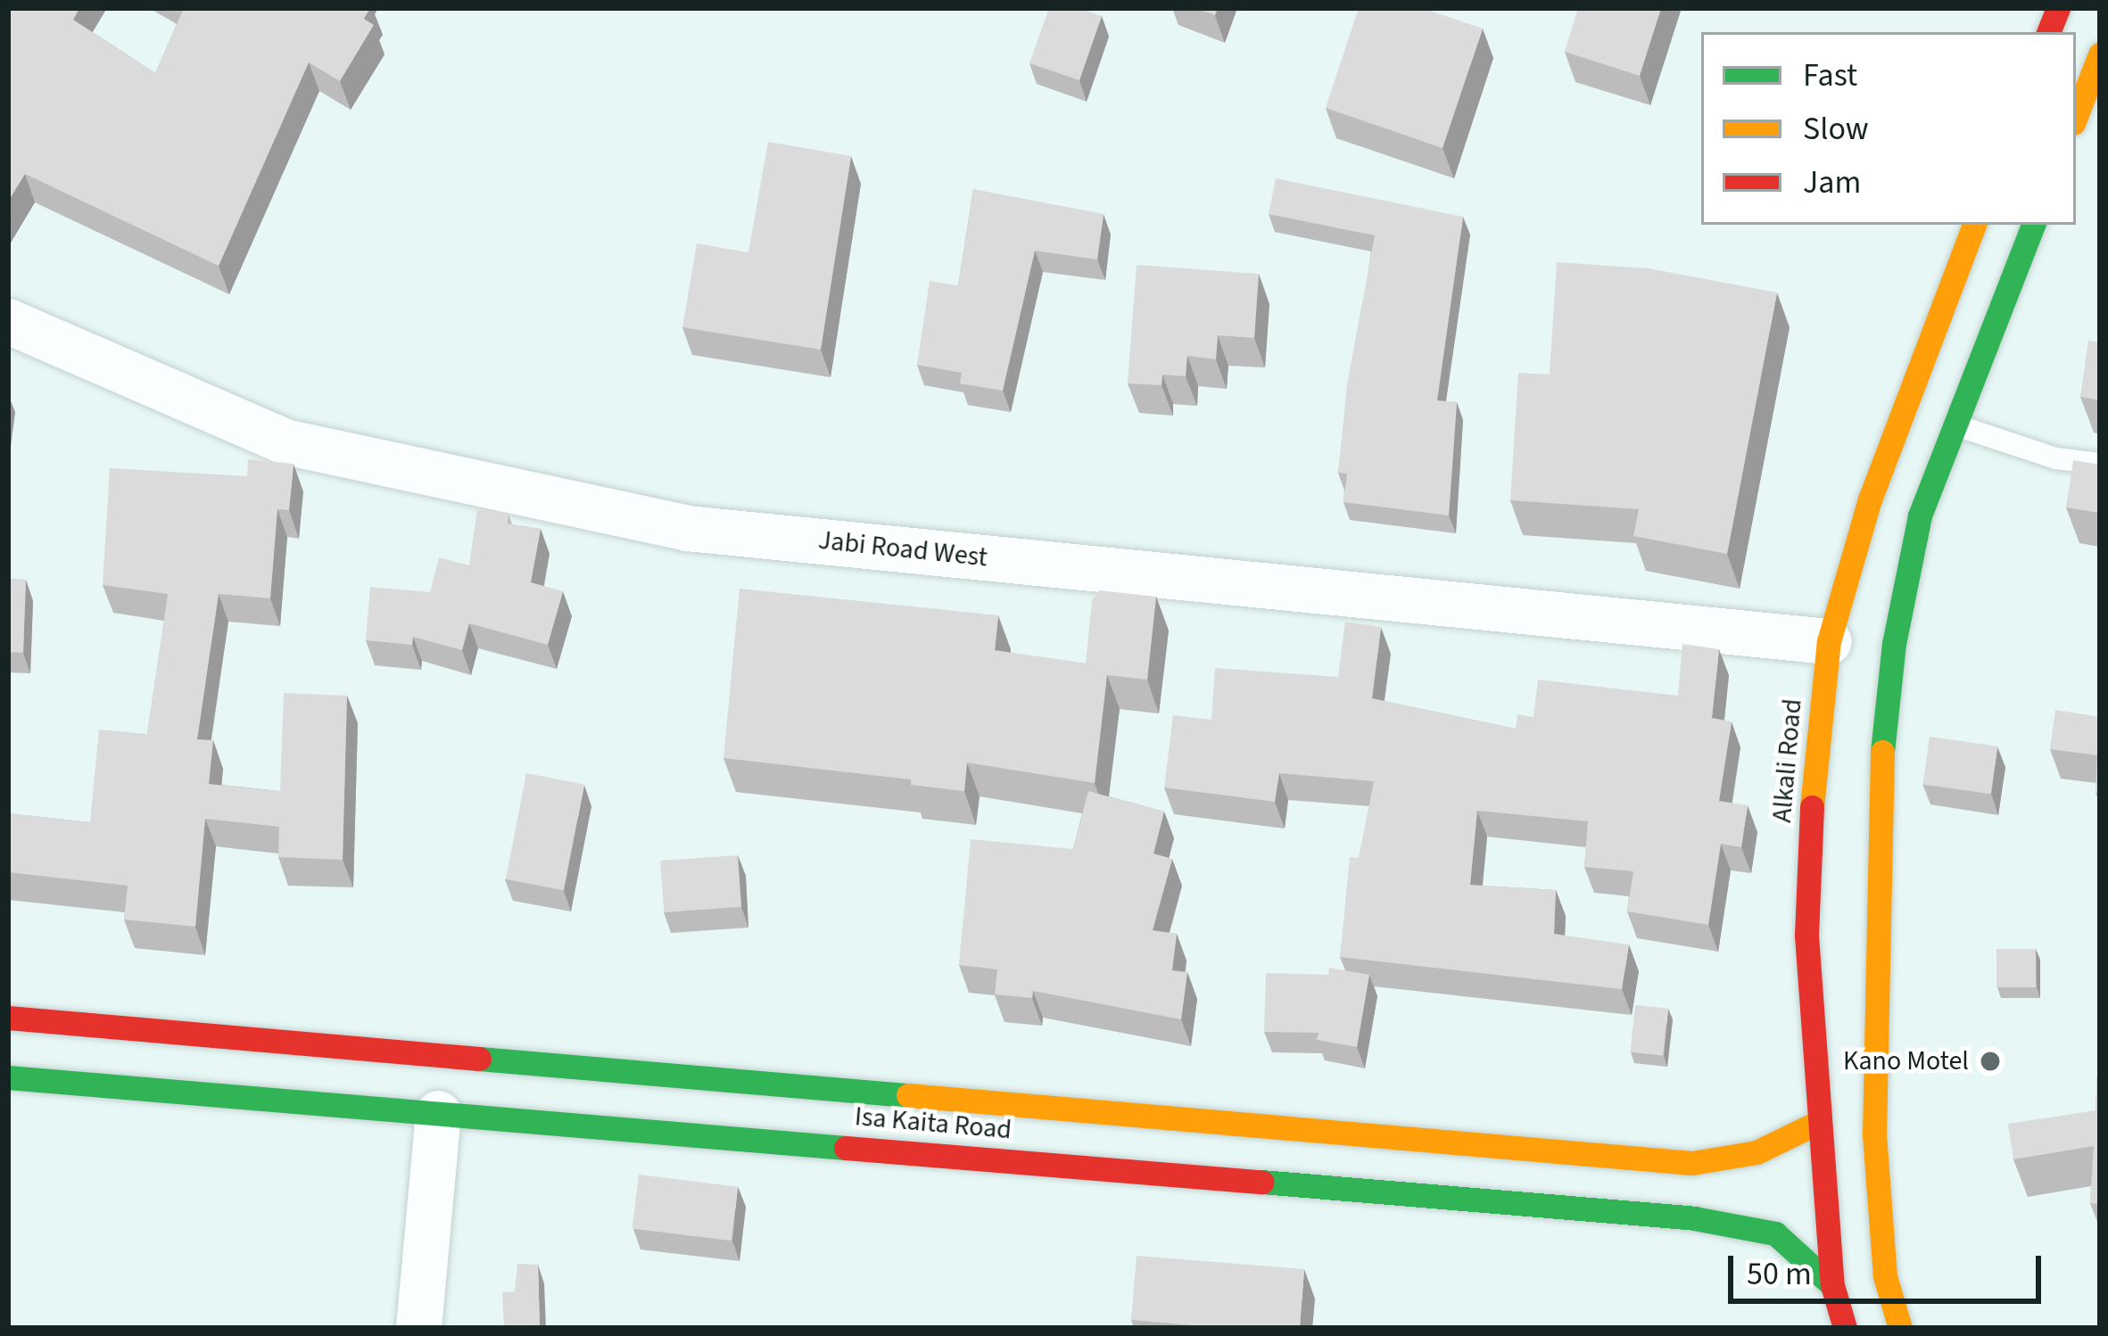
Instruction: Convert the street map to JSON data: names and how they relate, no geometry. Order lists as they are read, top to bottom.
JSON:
{
  "streets": {
    "main road": ["Alkali Road", "Isa Kaita Road"],
    "street": ["Jabi Road West"]
  },
  "crossings": [
    ["Jabi Road West", "Alkali Road"],
    ["Alkali Road", "Isa Kaita Road"]
  ],
  "places": ["Kano Motel"],
  "legend": ["Fast", "Slow", "Jam"],
  "scale_bar": "50 m"
}
